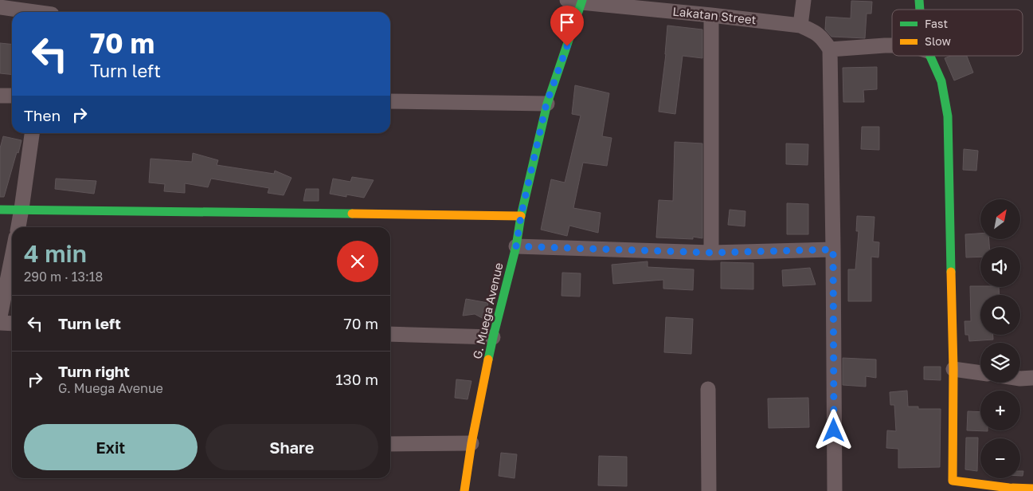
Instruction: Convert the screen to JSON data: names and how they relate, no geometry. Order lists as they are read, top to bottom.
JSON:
{
  "streets": {
    "street": ["Lakatan Street", "G. Muega Avenue"]
  },
  "crossings": [
    ["Lakatan Street", "G. Muega Avenue"]
  ],
  "legend": ["Fast", "Slow"],
  "north": "top right",
  "page": {
    "turn": ["70 m", "Turn left"],
    "then": "Then",
    "map_buttons": ["+", "−"],
    "heading": ["4 min", "290 m · 13:18"],
    "list": [
      {
        "name": "Turn left",
        "value": "70 m"
      },
      {
        "name": "Turn right",
        "note": "G. Muega Avenue",
        "value": "130 m"
      }
    ],
    "buttons": ["Exit", "Share"]
  }
}
